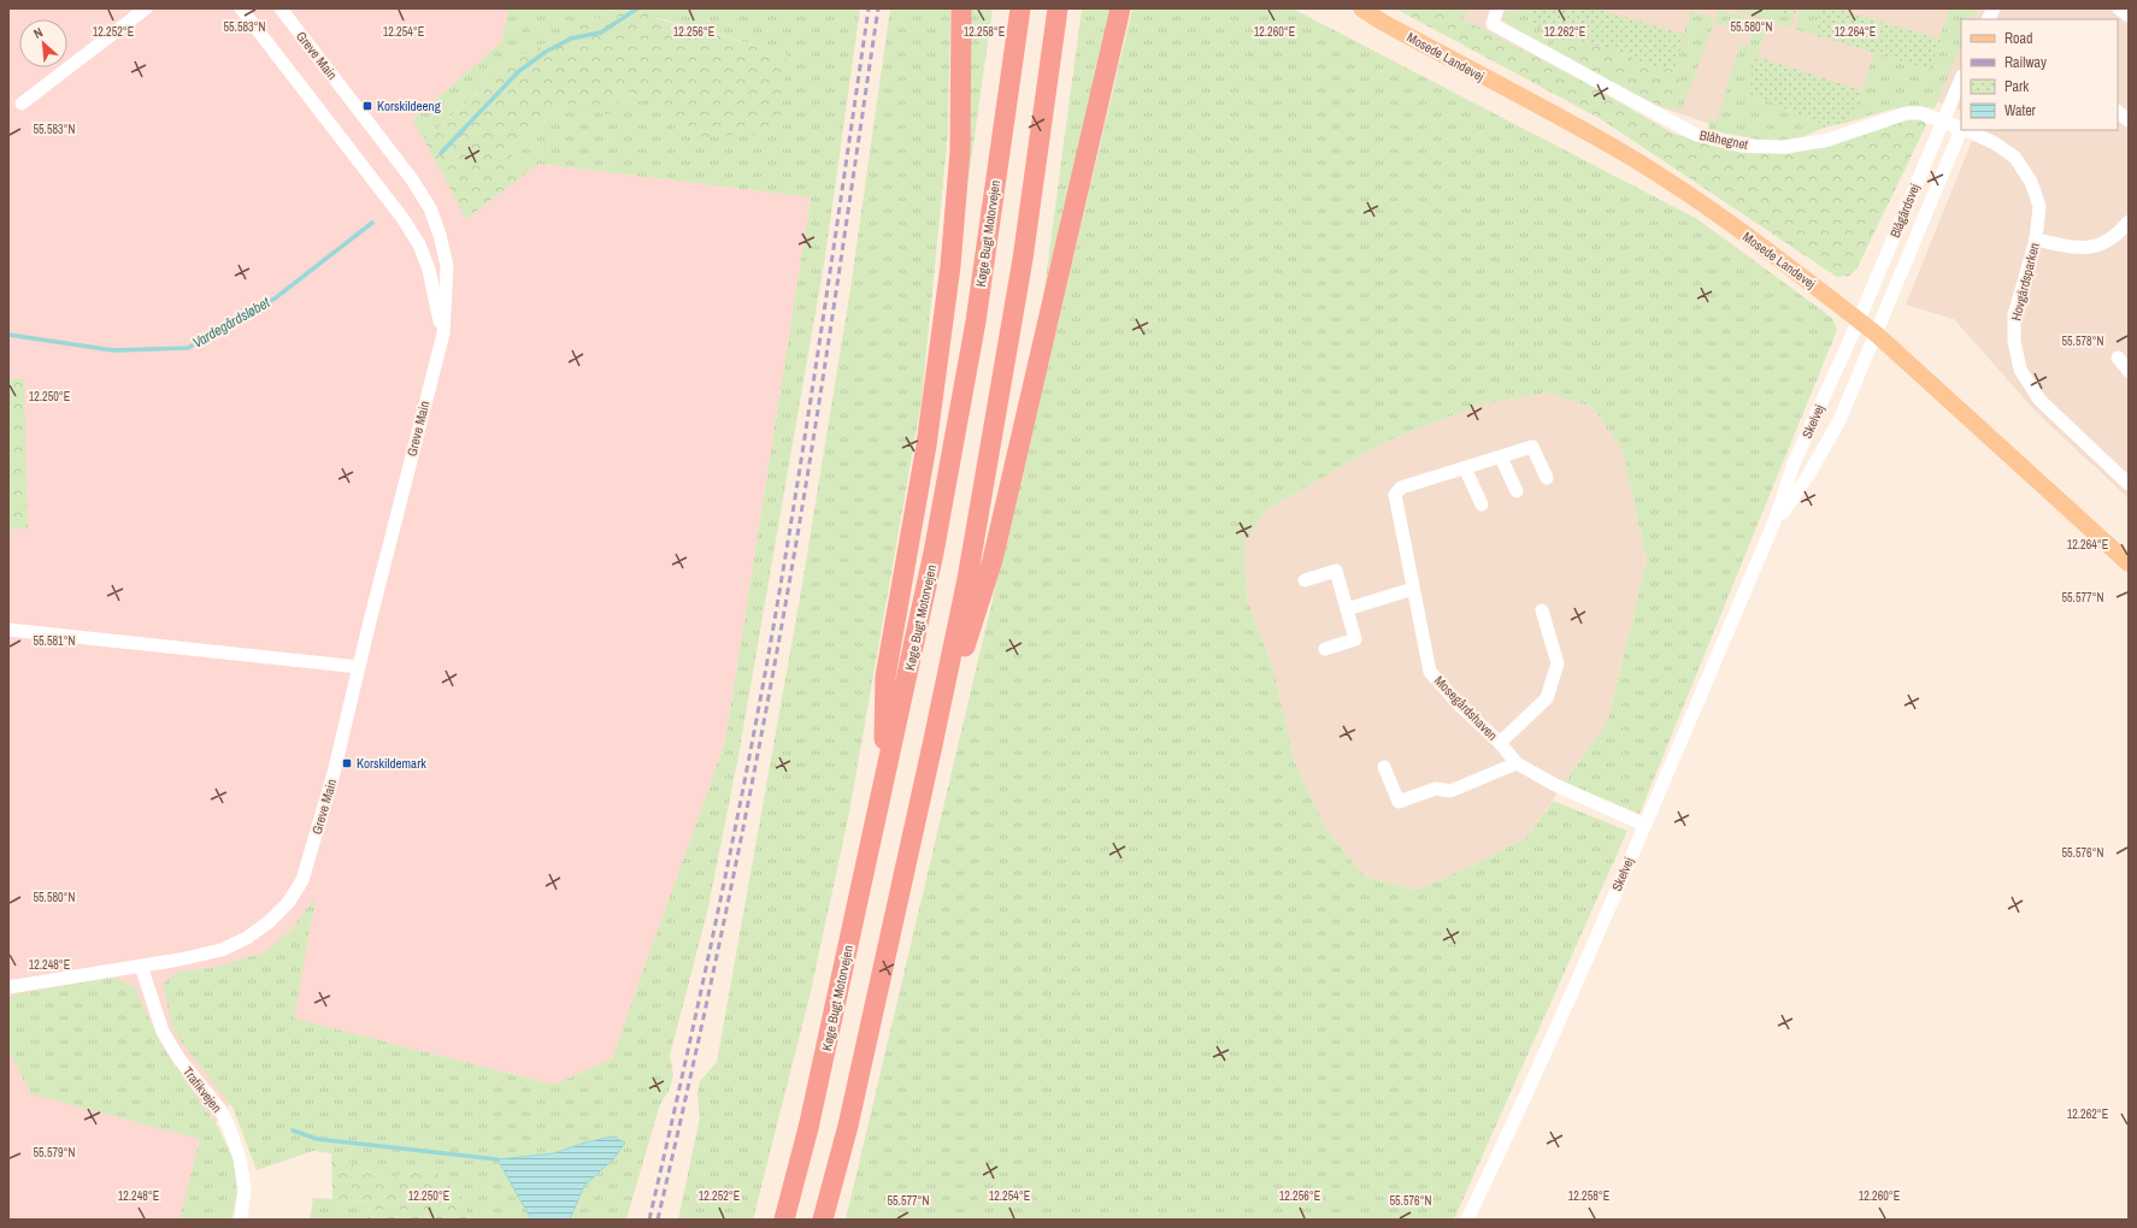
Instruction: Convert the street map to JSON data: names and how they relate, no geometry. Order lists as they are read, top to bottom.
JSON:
{
  "streets": {
    "highway": ["Køge Bugt Motorvejen"],
    "main road": ["Mosede Landevej"],
    "street": [
      "Greve Main",
      "Blåhegnet",
      "Blågårdsvej",
      "Hovgårdsparken",
      "Skelvej",
      "Mosegårdshaven",
      "Trafikvejen"
    ]
  },
  "crossings": [
    ["Greve Main", "Trafikvejen"],
    ["Mosede Landevej", "Blågårdsvej"],
    ["Mosede Landevej", "Skelvej"],
    ["Blåhegnet", "Blågårdsvej"],
    ["Blågårdsvej", "Skelvej"],
    ["Skelvej", "Mosegårdshaven"]
  ],
  "water": ["Vardegårdsløbet"],
  "places": {
    "transit": ["Korskildeeng", "Korskildemark"]
  },
  "legend": [
    "Road",
    "Railway",
    "Park",
    "Water"
  ],
  "north": "top left",
  "coordinates": [
    "55.583°N",
    "55.580°N",
    "12.252°E",
    "12.254°E",
    "12.256°E",
    "12.258°E",
    "12.260°E",
    "12.262°E",
    "12.264°E",
    "55.578°N",
    "12.250°E",
    "55.577°N",
    "55.581°N",
    "55.576°N",
    "12.248°E",
    "55.579°N"
  ]
}
